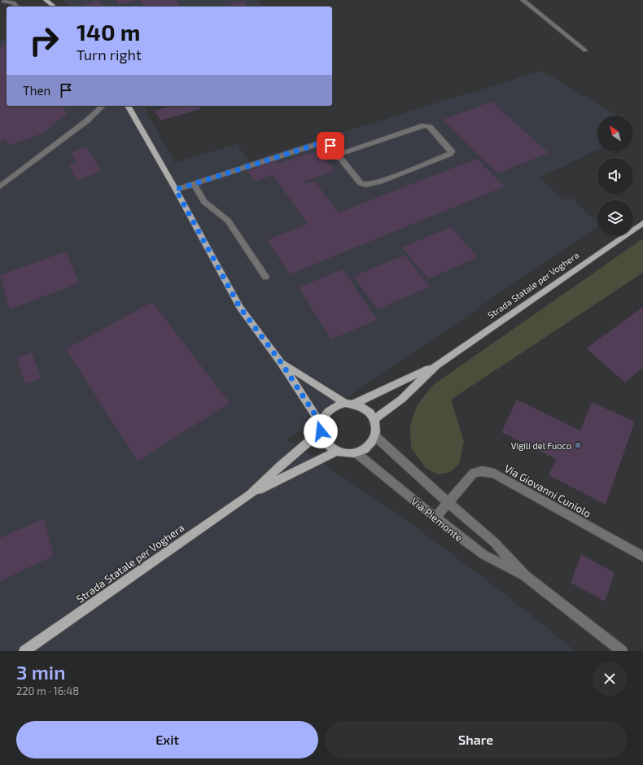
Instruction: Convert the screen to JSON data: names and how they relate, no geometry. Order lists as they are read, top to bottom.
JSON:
{
  "streets": {
    "main road": ["Strada Statale per Voghera"],
    "street": ["Via Giovanni Cuniolo", "Via Piemonte"]
  },
  "crossings": [
    ["Strada Statale per Voghera", "Via Piemonte"],
    ["Via Giovanni Cuniolo", "Via Piemonte"]
  ],
  "places": ["Vigili del Fuoco"],
  "north": "top left",
  "page": {
    "turn": ["140 m", "Turn right"],
    "then": "Then",
    "heading": ["3 min", "220 m · 16:48"],
    "buttons": ["Exit", "Share"]
  }
}
